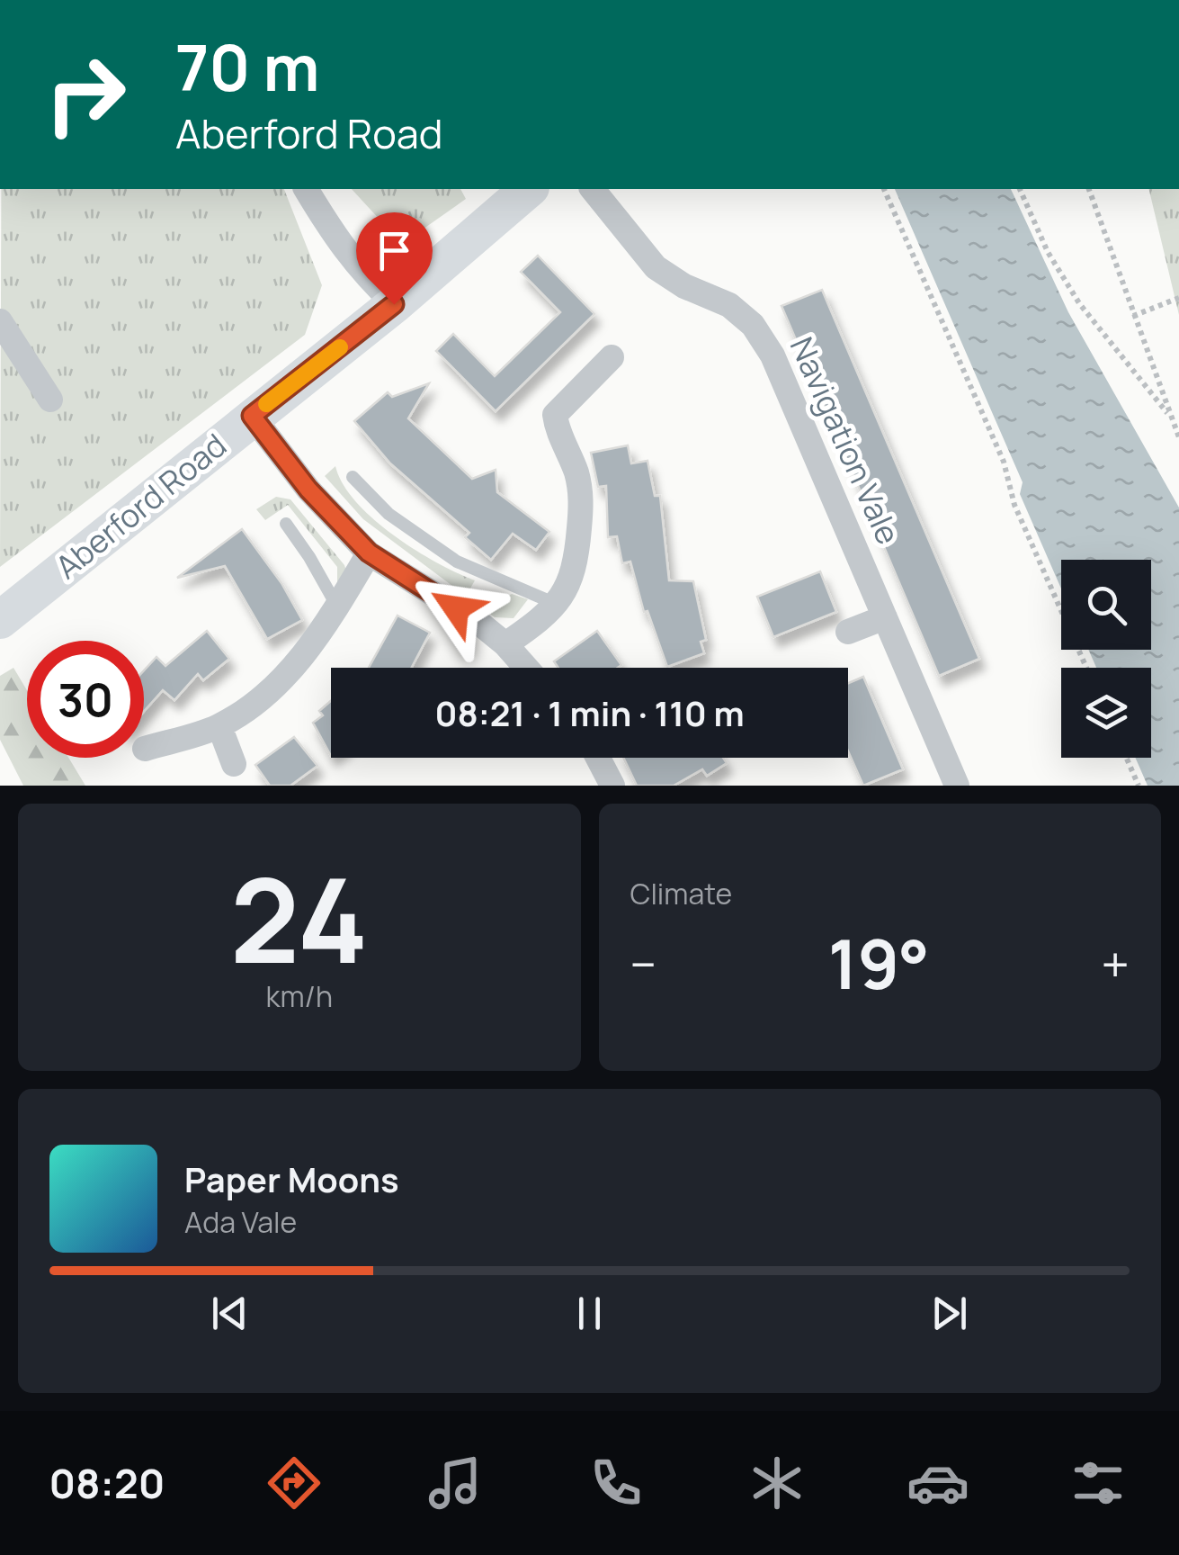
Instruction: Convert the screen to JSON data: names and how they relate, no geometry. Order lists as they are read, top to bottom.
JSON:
{
  "streets": {
    "main road": ["Aberford Road"],
    "street": ["Navigation Vale"]
  },
  "page": {
    "turn": ["70 m", "Aberford Road"],
    "limit": "30",
    "trip": "08:21 · 1 min · 110 m",
    "tile": [
      ["24", "km/h"],
      "Climate"
    ],
    "heat": ["−", "19°", "+"],
    "song": ["Paper Moons", "Ada Vale"],
    "tabs": "08:20"
  }
}
